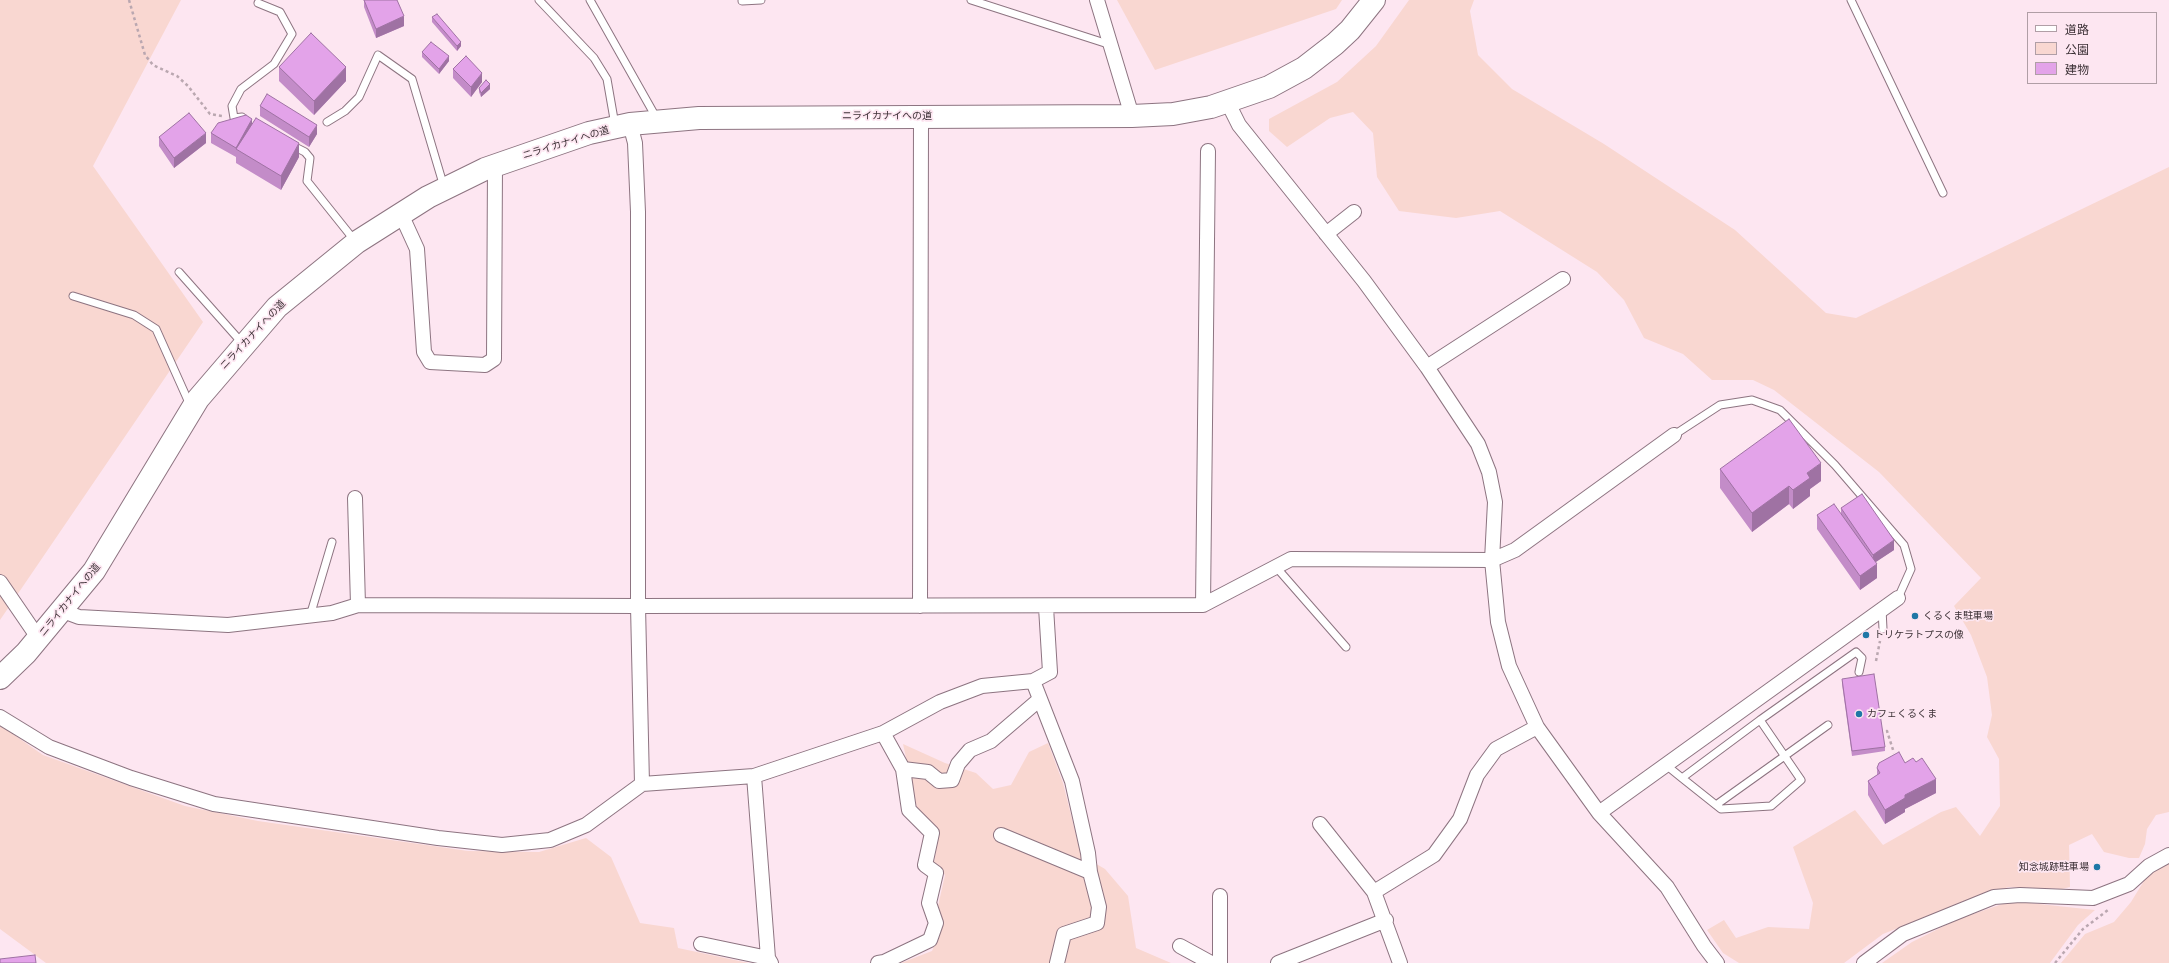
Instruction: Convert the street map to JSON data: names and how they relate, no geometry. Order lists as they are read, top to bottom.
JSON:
{
  "streets": {
    "main road": ["ニライカナイへの道"]
  },
  "places": [
    "くるくま駐車場",
    "トリケラトプスの像",
    "カフェくるくま",
    "知念城跡駐車場"
  ],
  "legend": ["道路", "公園", "建物"]
}
